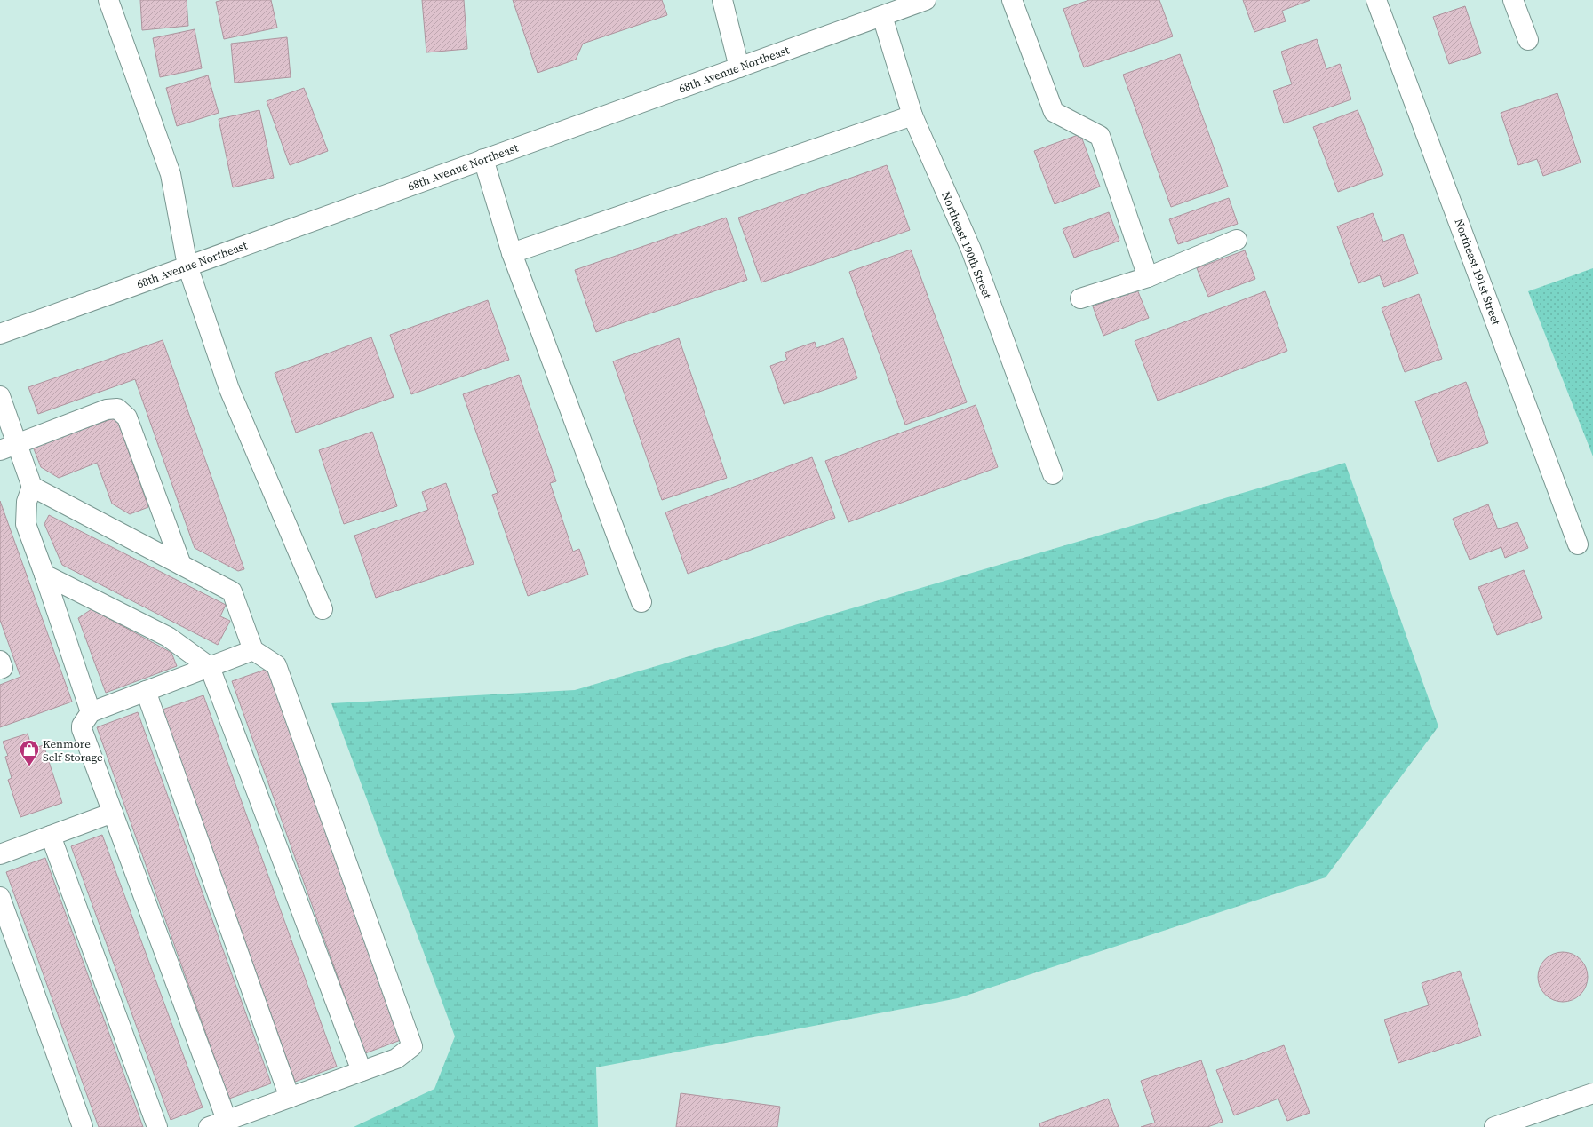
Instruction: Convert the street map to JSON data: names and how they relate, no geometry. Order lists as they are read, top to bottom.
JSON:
{
  "streets": {
    "street": ["68th Avenue Northeast", "Northeast 190th Street", "Northeast 191st Street"]
  },
  "crossings": [
    ["68th Avenue Northeast", "Northeast 190th Street"]
  ],
  "places": {
    "shop": ["Kenmore Self Storage"]
  }
}
